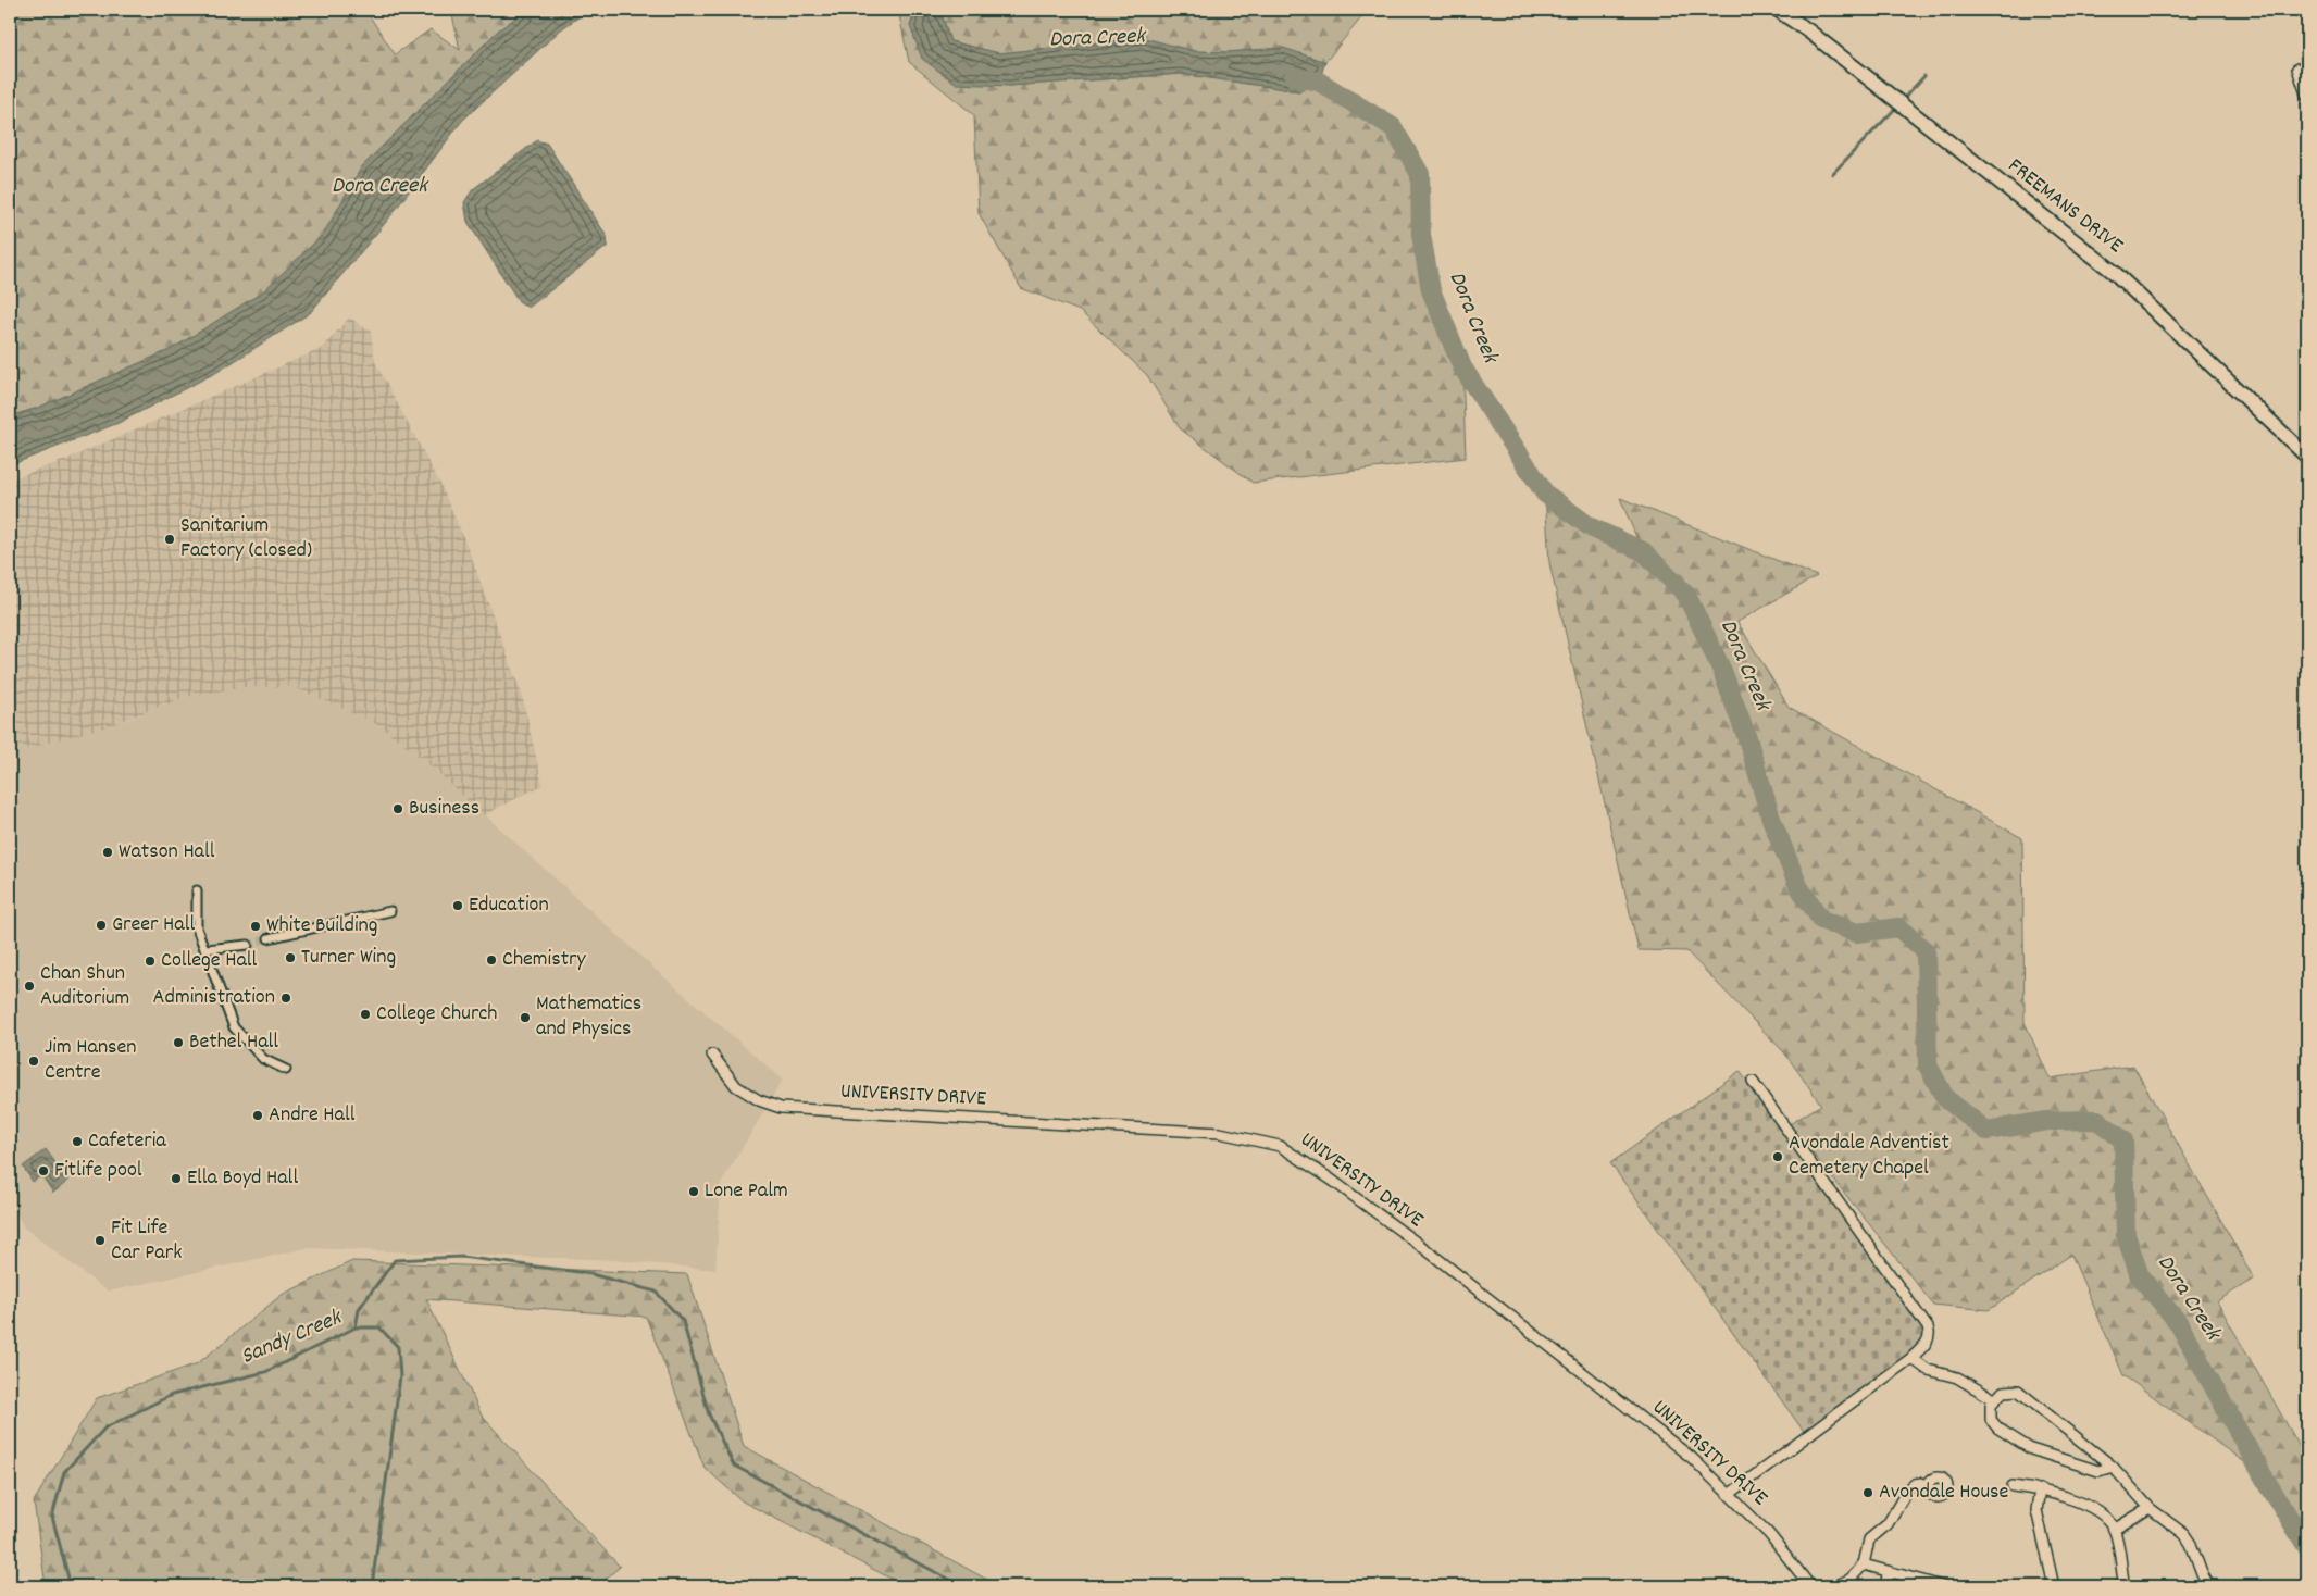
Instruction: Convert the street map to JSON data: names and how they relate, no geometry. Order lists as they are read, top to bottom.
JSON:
{
  "streets": {
    "main road": ["FREEMANS DRIVE"],
    "street": ["UNIVERSITY DRIVE"]
  },
  "water": ["Dora Creek", "Sandy Creek"],
  "places": [
    "Sanitarium Factory (closed)",
    "Business",
    "Watson Hall",
    "Education",
    "Greer Hall",
    "White Building",
    "Turner Wing",
    "Chemistry",
    "College Hall",
    "Chan Shun Auditorium",
    "Administration",
    "College Church",
    "Mathematics and Physics",
    "Bethel Hall",
    "Jim Hansen Centre",
    "Andre Hall",
    "Cafeteria",
    "Avondale Adventist Cemetery Chapel",
    "Fitlife pool",
    "Ella Boyd Hall",
    "Lone Palm",
    "Fit Life Car Park",
    "Avondale House"
  ]
}
